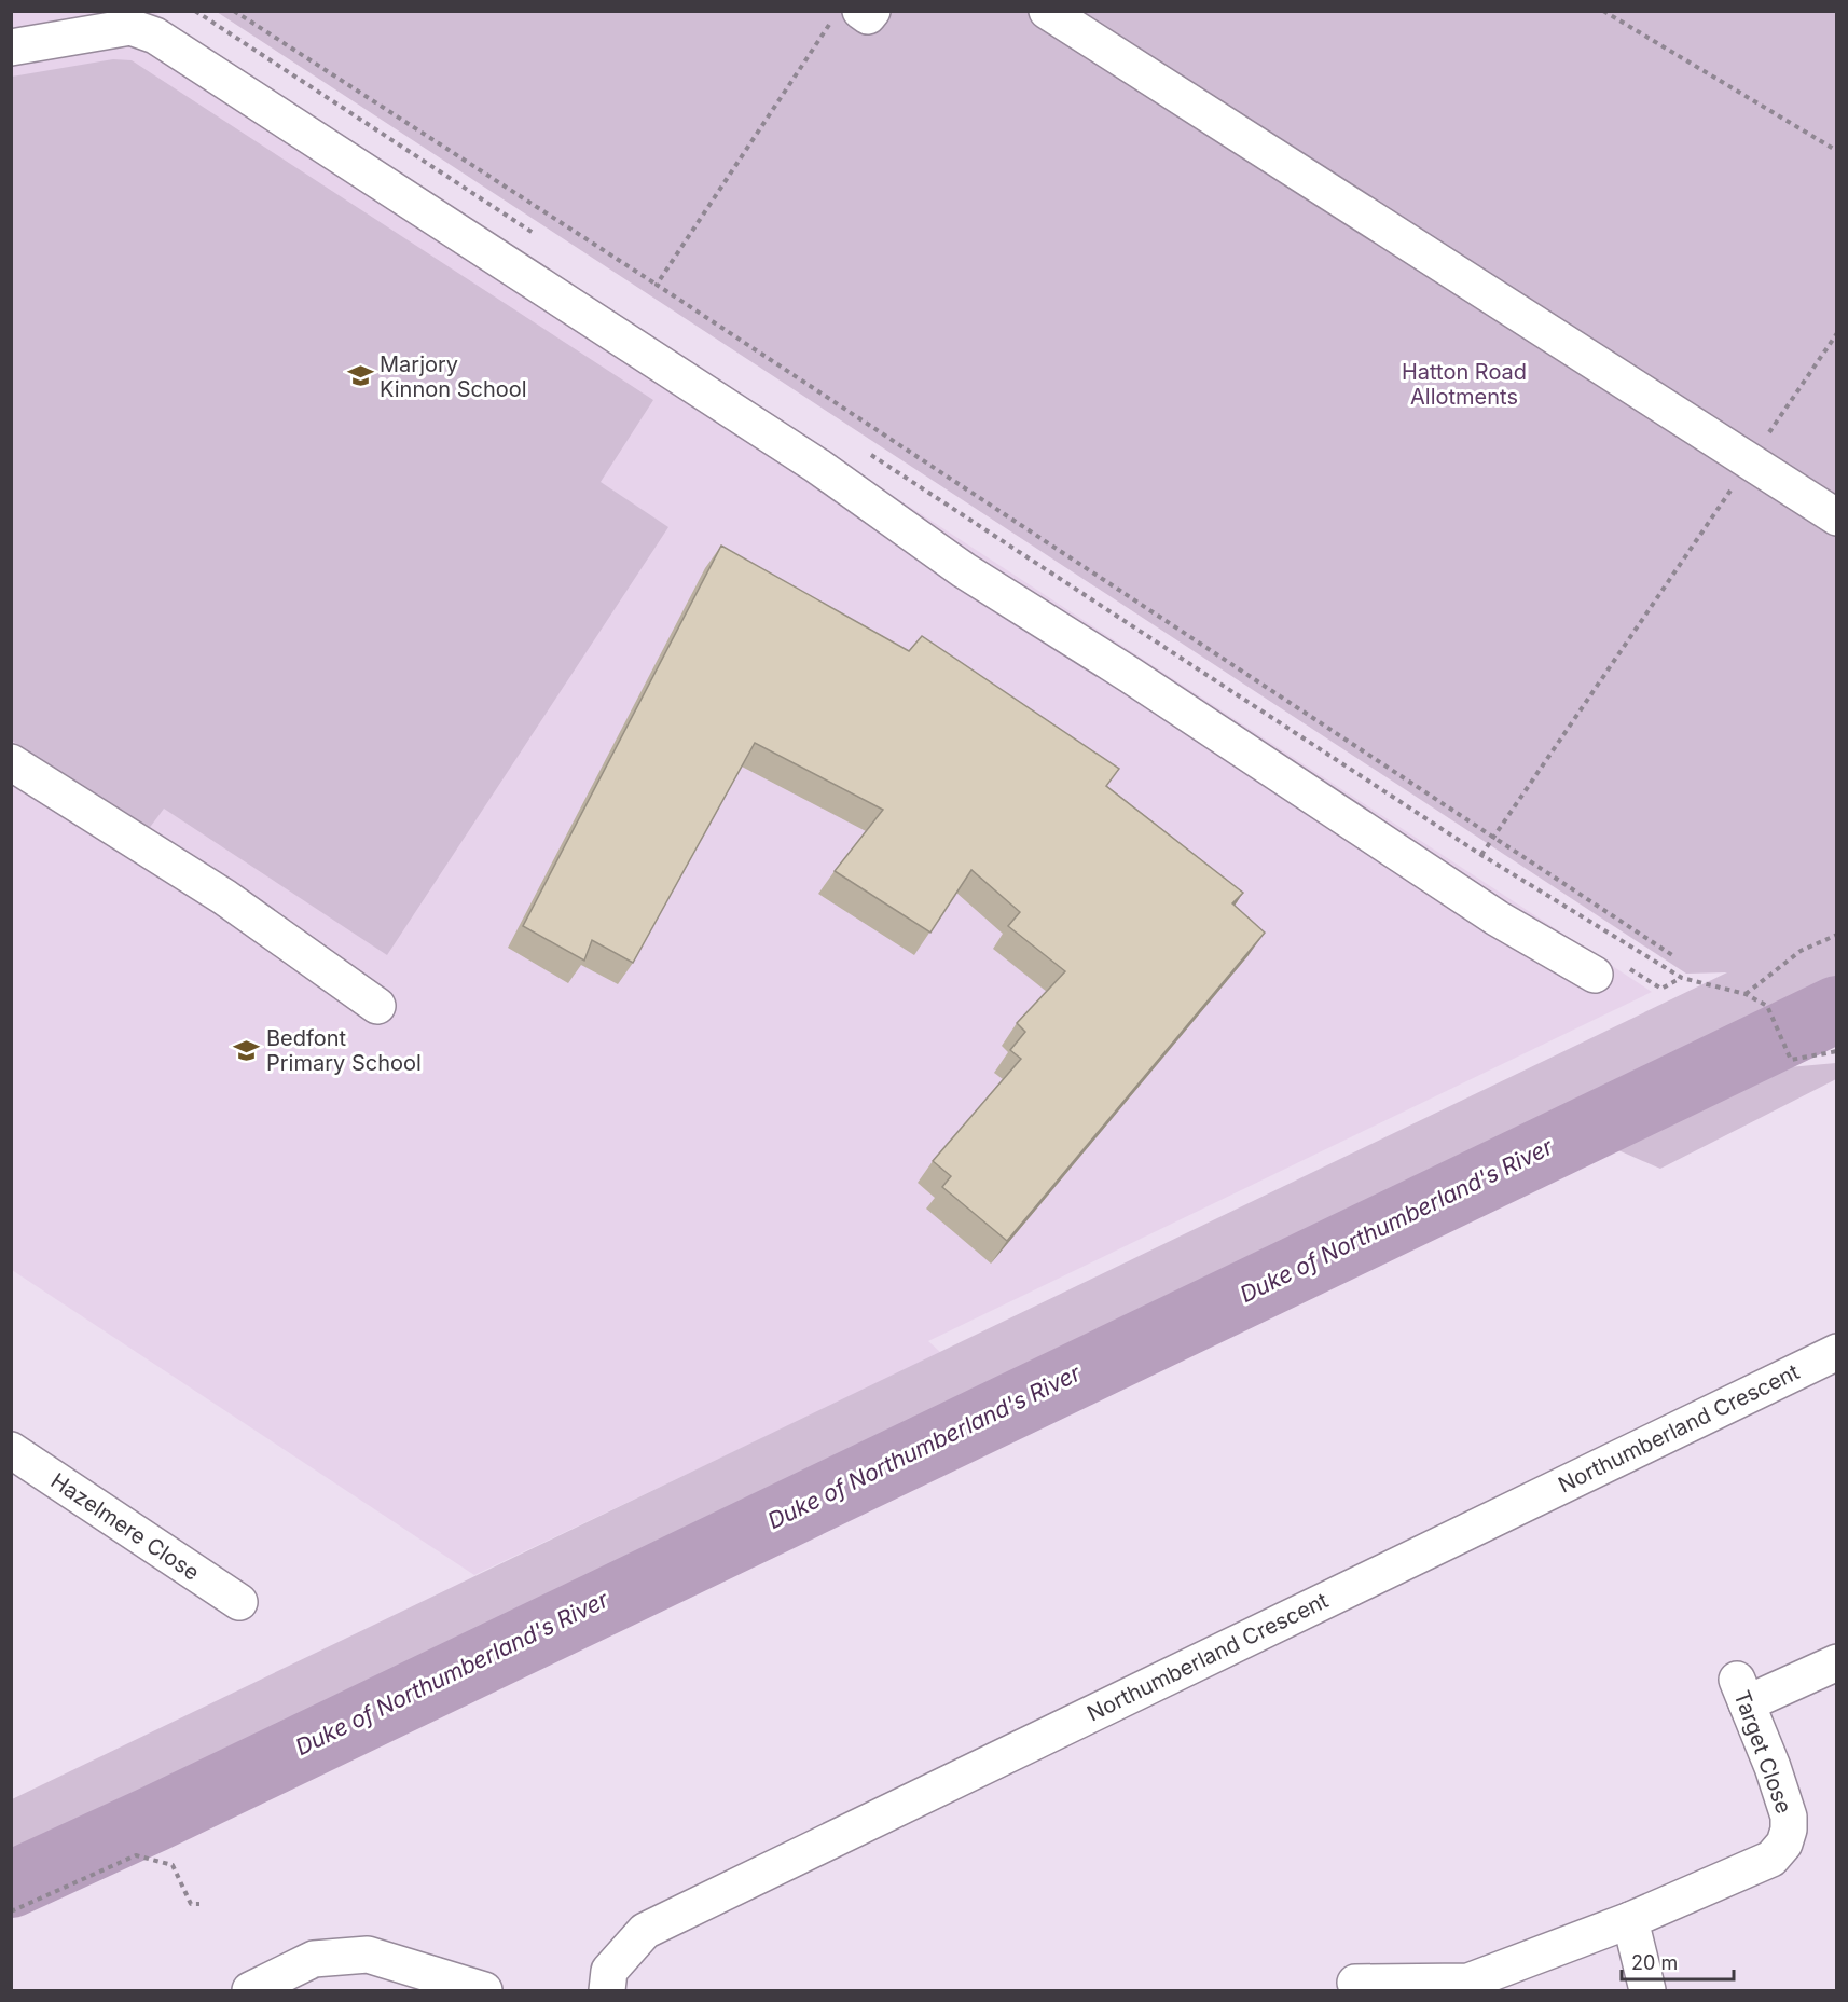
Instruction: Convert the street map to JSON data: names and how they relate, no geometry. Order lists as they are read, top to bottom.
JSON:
{
  "streets": {
    "street": ["Northumberland Crescent", "Hazelmere Close", "Target Close"]
  },
  "water": ["Duke of Northumberland's River"],
  "parks": ["Hatton Road Allotments"],
  "places": {
    "school or university": ["Marjory Kinnon School", "Bedfont Primary School"]
  },
  "scale_bar": "20 m"
}
